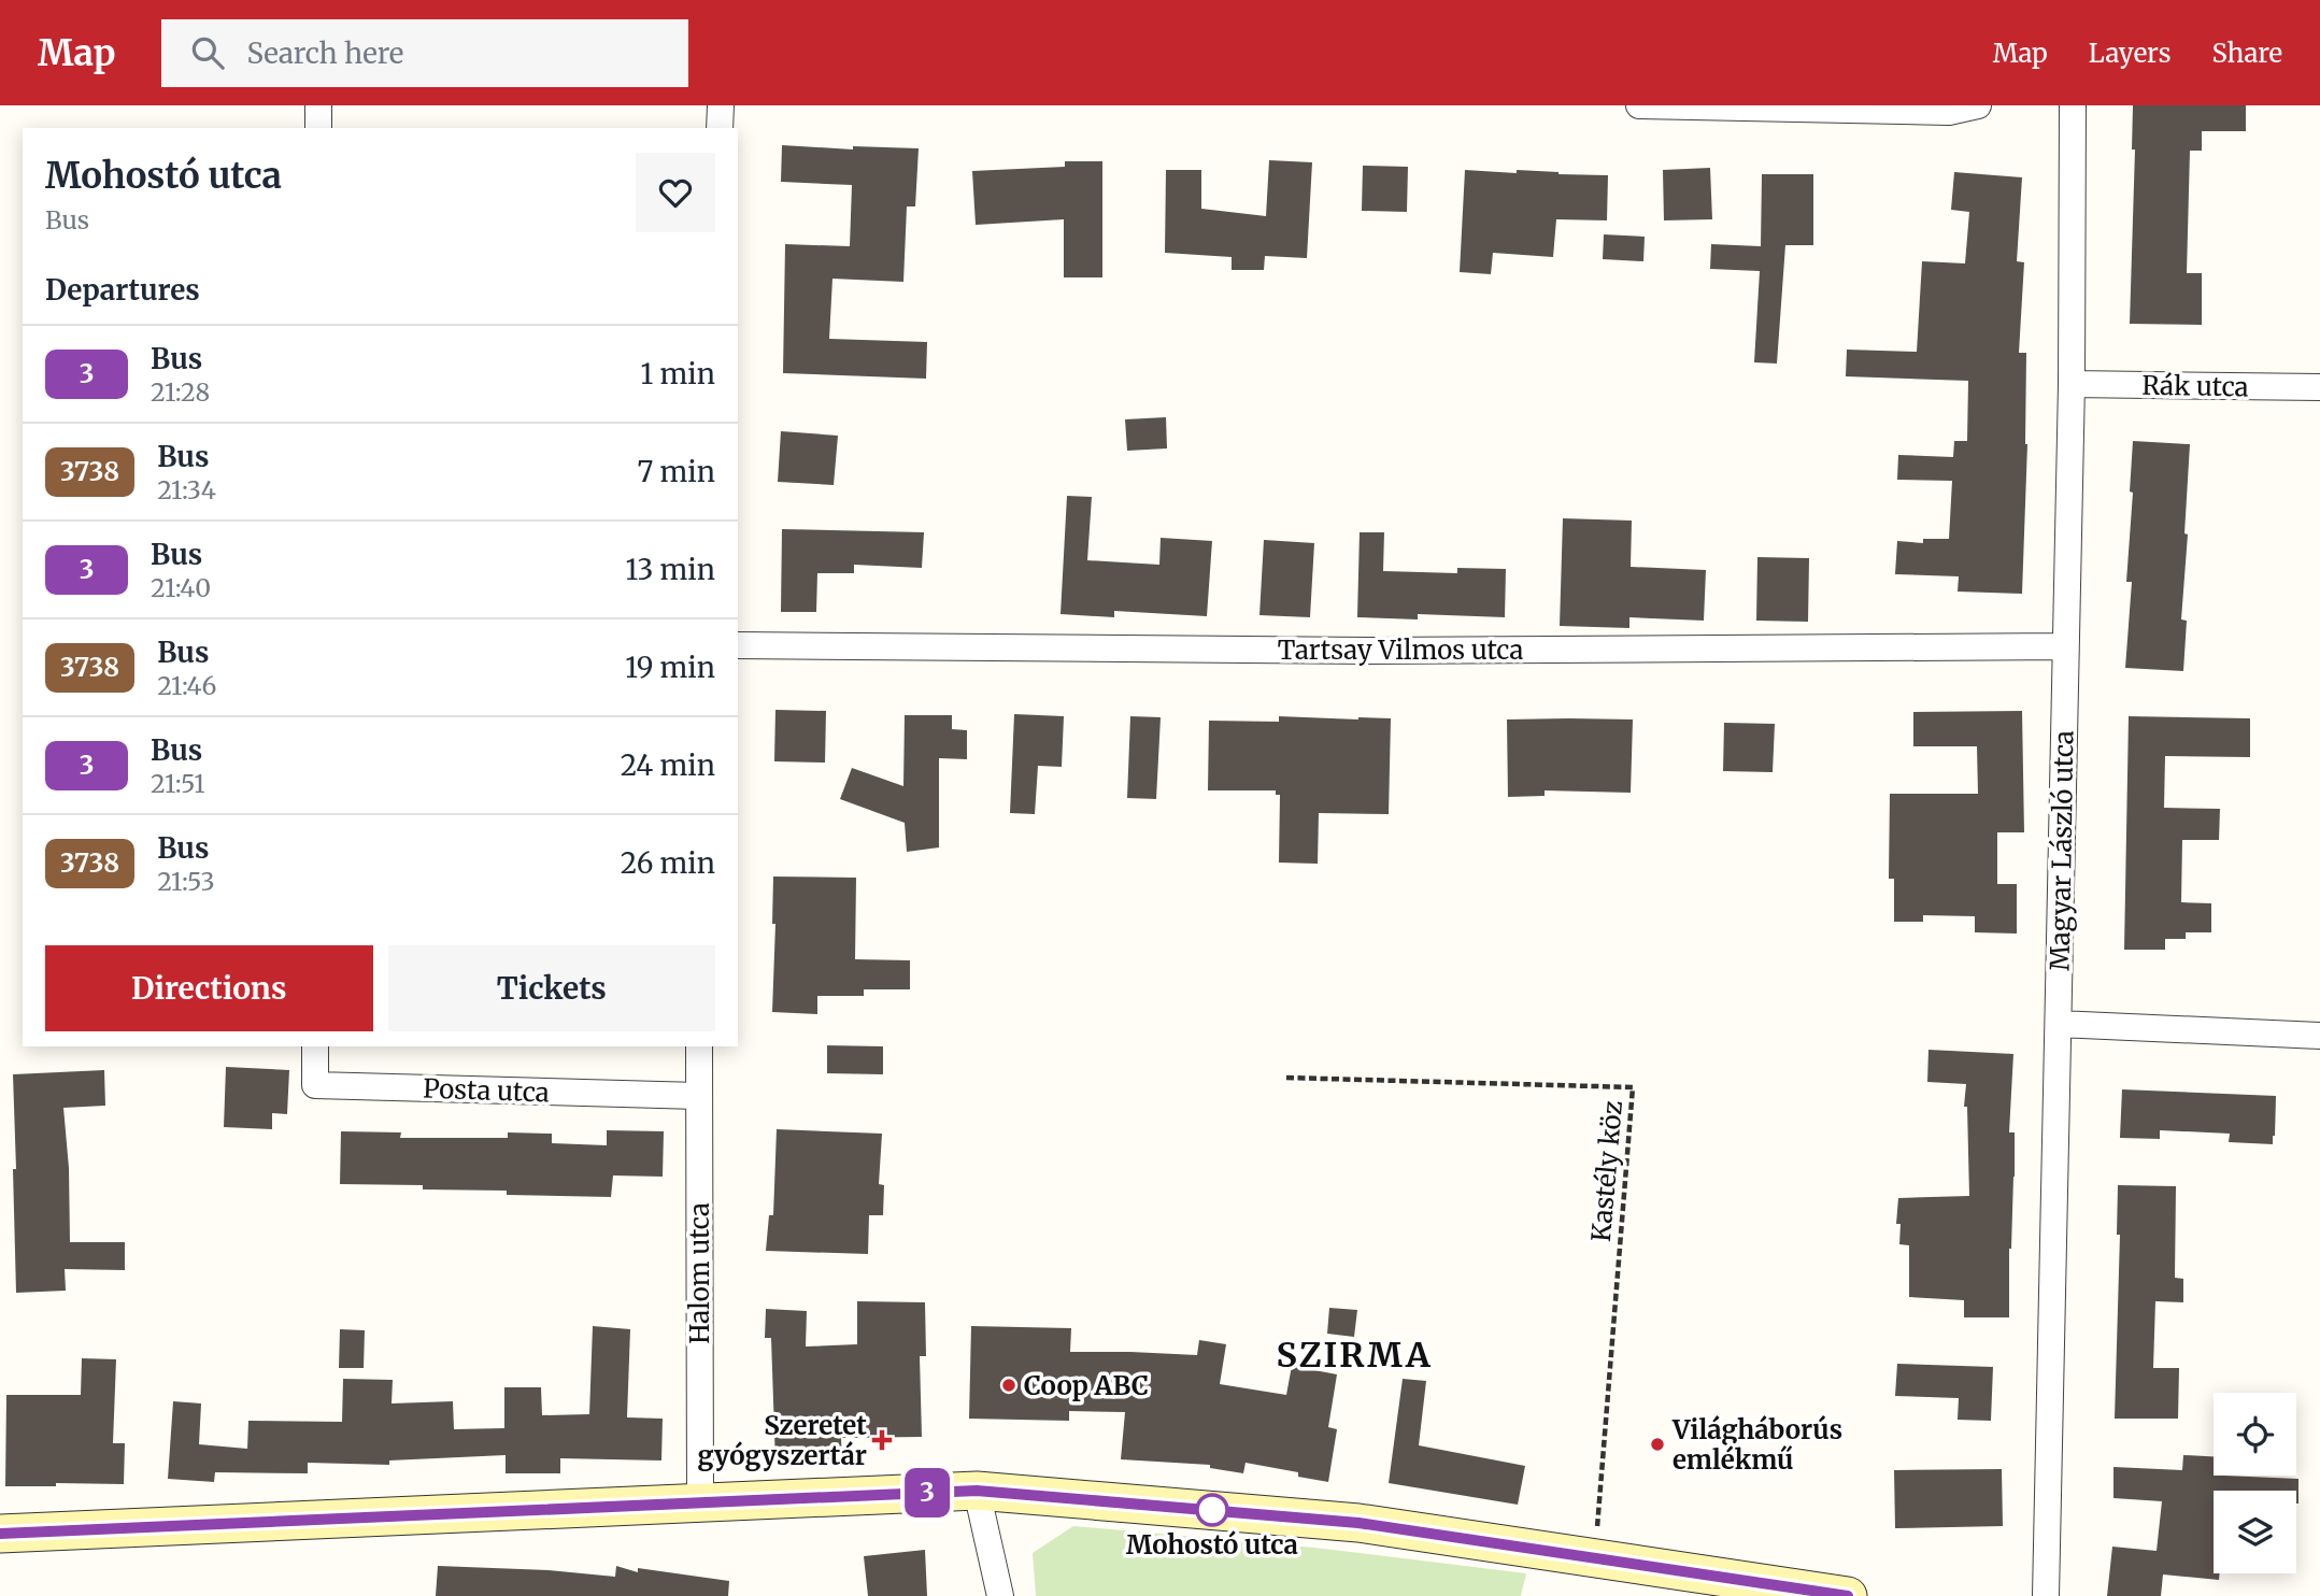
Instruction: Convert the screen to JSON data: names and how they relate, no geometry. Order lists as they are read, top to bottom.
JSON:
{
  "streets": {
    "street": [
      "Rák utca",
      "Tartsay Vilmos utca",
      "Magyar László utca",
      "Posta utca",
      "Halom utca"
    ],
    "path": ["Kastély köz"]
  },
  "crossings": [
    ["Rák utca", "Magyar László utca"],
    ["Tartsay Vilmos utca", "Magyar László utca"],
    ["Posta utca", "Halom utca"]
  ],
  "districts": ["SZIRMA"],
  "places": {
    "other": ["Coop ABC", "Világháborús emlékmű", "Mohostó utca"],
    "health": ["Szeretet gyógyszertár"]
  },
  "lines": ["bus line 3"],
  "page": {
    "header": "Map",
    "search": "Search here",
    "nav": ["Map", "Layers", "Share"],
    "on_map": "3",
    "heading": [
      ["Mohostó utca", "Bus"],
      "Departures"
    ],
    "list": [
      {
        "mark": "3",
        "name": "Bus",
        "note": "21:28",
        "value": "1 min"
      },
      {
        "mark": "3738",
        "name": "Bus",
        "note": "21:34",
        "value": "7 min"
      },
      {
        "mark": "3",
        "name": "Bus",
        "note": "21:40",
        "value": "13 min"
      },
      {
        "mark": "3738",
        "name": "Bus",
        "note": "21:46",
        "value": "19 min"
      },
      {
        "mark": "3",
        "name": "Bus",
        "note": "21:51",
        "value": "24 min"
      },
      {
        "mark": "3738",
        "name": "Bus",
        "note": "21:53",
        "value": "26 min"
      }
    ],
    "buttons": ["Directions", "Tickets"]
  }
}
